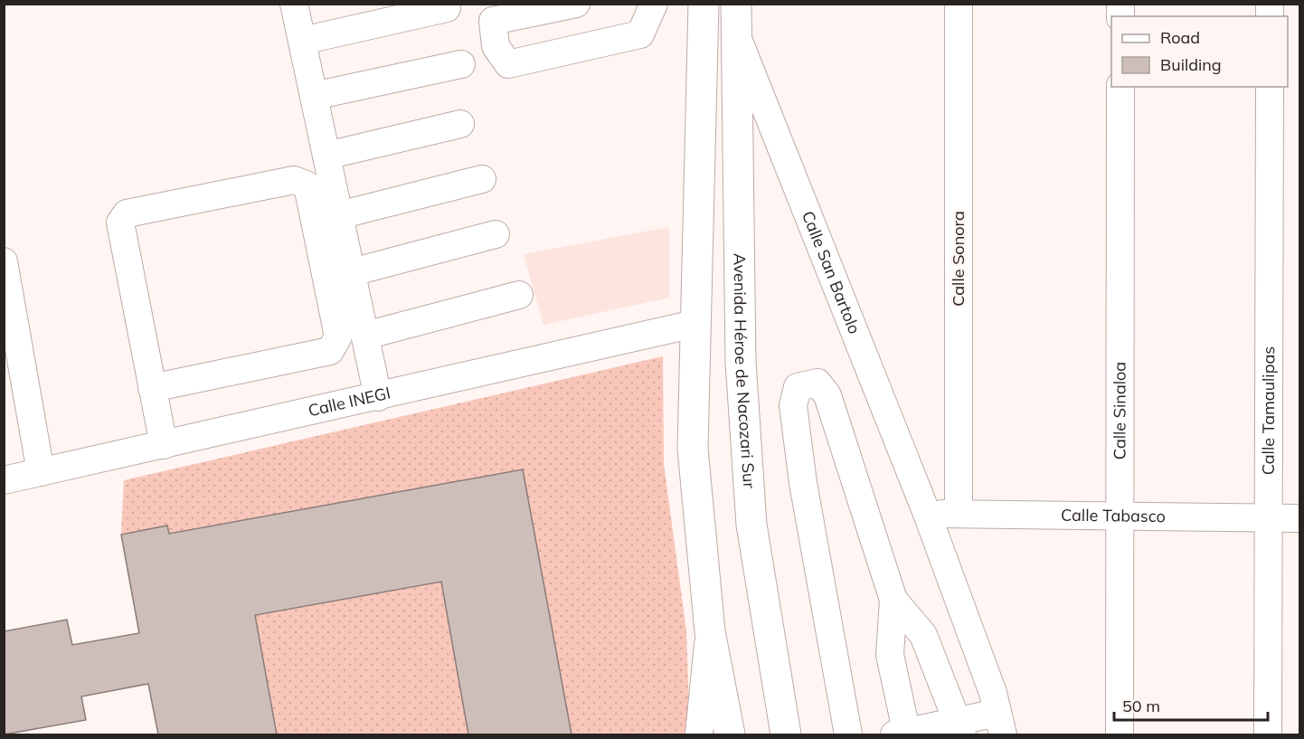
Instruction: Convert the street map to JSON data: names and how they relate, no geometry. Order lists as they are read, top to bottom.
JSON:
{
  "streets": {
    "main road": ["Avenida Héroe de Nacozari Sur"],
    "street": [
      "Calle Sonora",
      "Calle San Bartolo",
      "Calle INEGI",
      "Calle Sinaloa",
      "Calle Tamaulipas",
      "Calle Tabasco"
    ]
  },
  "crossings": [
    ["Calle Sonora", "Calle Tabasco"],
    ["Calle San Bartolo", "Avenida Héroe de Nacozari Sur"],
    ["Calle San Bartolo", "Calle Tabasco"],
    ["Calle Sinaloa", "Calle Tabasco"],
    ["Calle Tamaulipas", "Calle Tabasco"]
  ],
  "legend": ["Road", "Building"],
  "scale_bar": "50 m"
}
